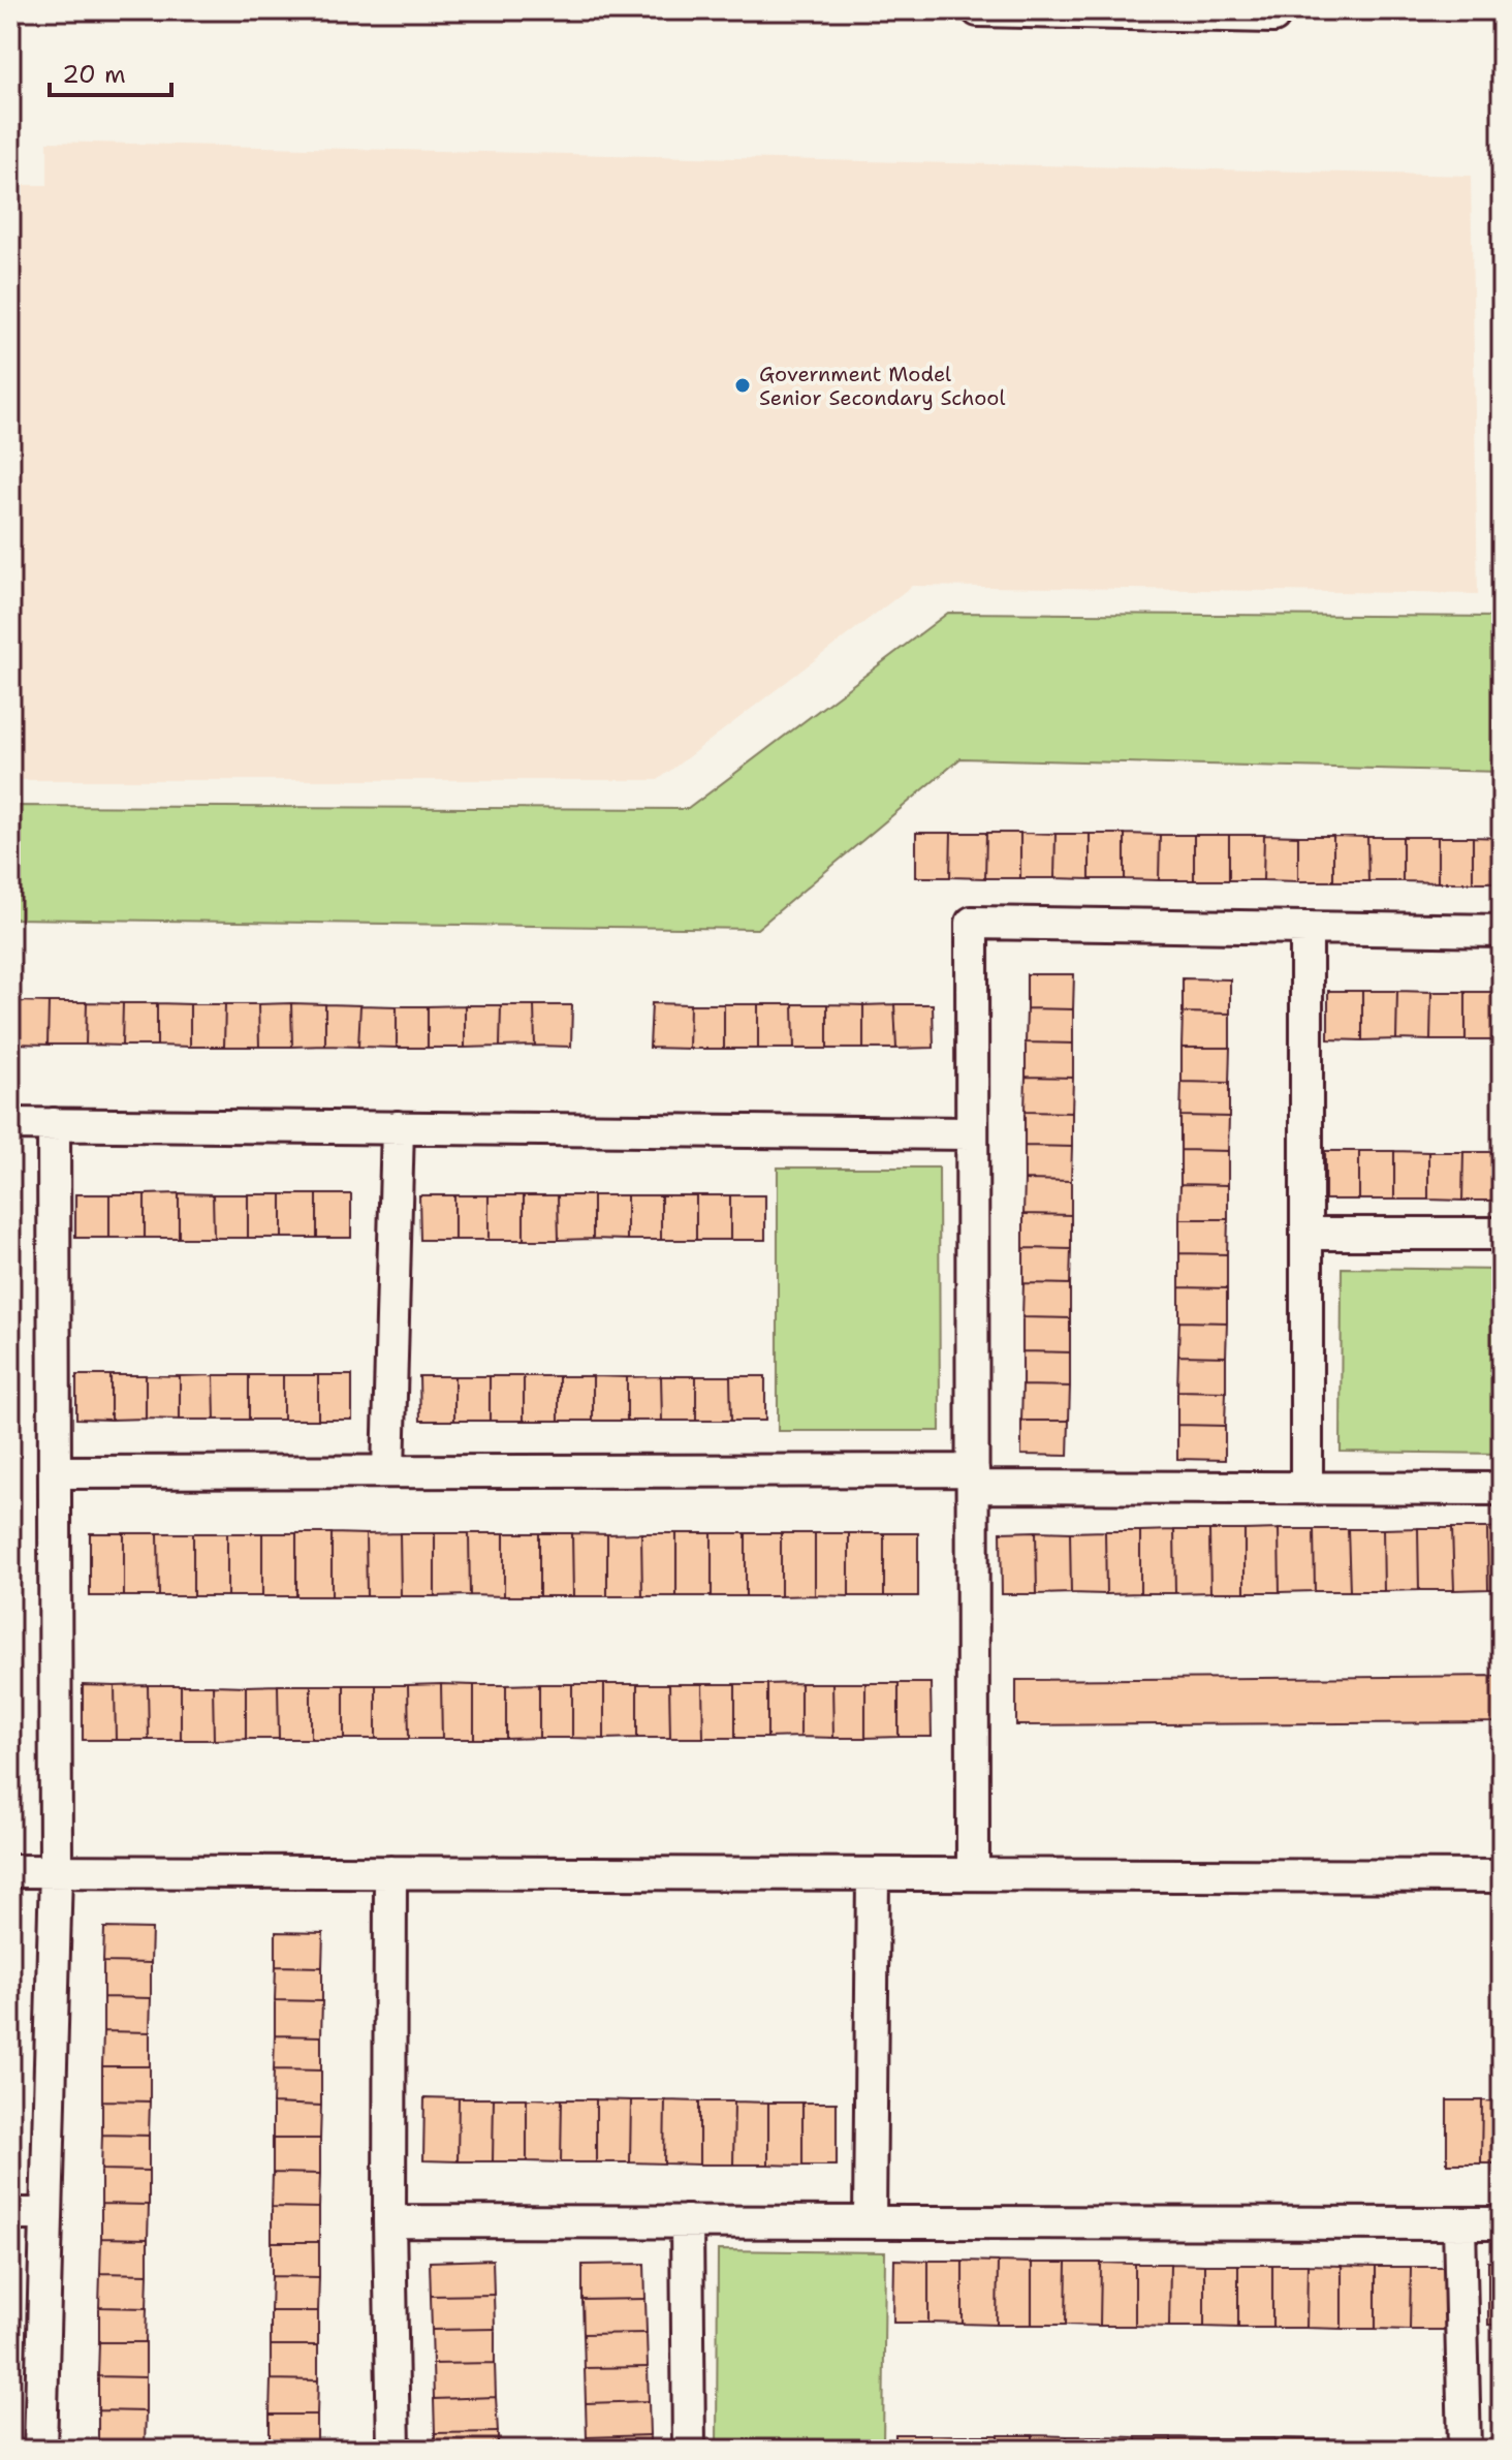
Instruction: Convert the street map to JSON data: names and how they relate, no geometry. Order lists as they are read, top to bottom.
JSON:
{
  "places": ["Government Model Senior Secondary School"],
  "scale_bar": "20 m"
}
